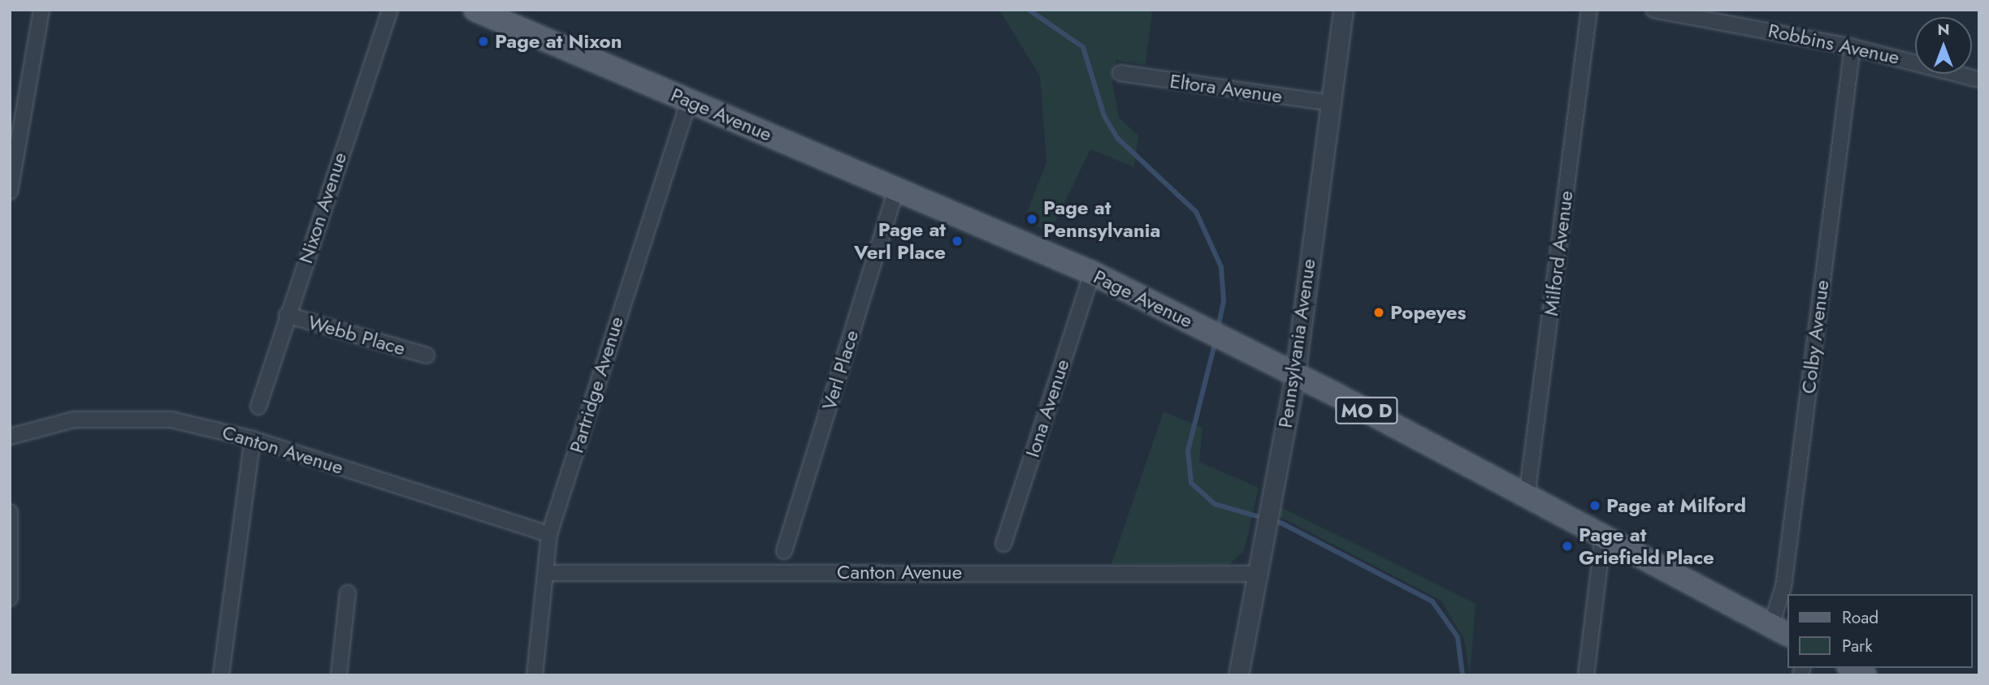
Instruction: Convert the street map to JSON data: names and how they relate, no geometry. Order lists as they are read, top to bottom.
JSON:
{
  "streets": {
    "main road": ["Page Avenue", "MO D"],
    "street": [
      "Robbins Avenue",
      "Eltora Avenue",
      "Nixon Avenue",
      "Milford Avenue",
      "Webb Place",
      "Colby Avenue",
      "Pennsylvania Avenue",
      "Verl Place",
      "Partridge Avenue",
      "Iona Avenue",
      "Canton Avenue"
    ]
  },
  "crossings": [
    ["Robbins Avenue", "Colby Avenue"],
    ["Eltora Avenue", "Pennsylvania Avenue"],
    ["Page Avenue", "Milford Avenue"],
    ["Page Avenue", "Colby Avenue"],
    ["Page Avenue", "Pennsylvania Avenue"],
    ["Page Avenue", "Verl Place"],
    ["Page Avenue", "Partridge Avenue"],
    ["Page Avenue", "Iona Avenue"],
    ["Nixon Avenue", "Webb Place"],
    ["Pennsylvania Avenue", "Canton Avenue"],
    ["Partridge Avenue", "Canton Avenue"]
  ],
  "places": [
    "Page at Nixon",
    "Page at Pennsylvania",
    "Page at Verl Place",
    "Popeyes",
    "Page at Milford",
    "Page at Griefield Place"
  ],
  "legend": ["Road", "Park"],
  "north": "top"
}
